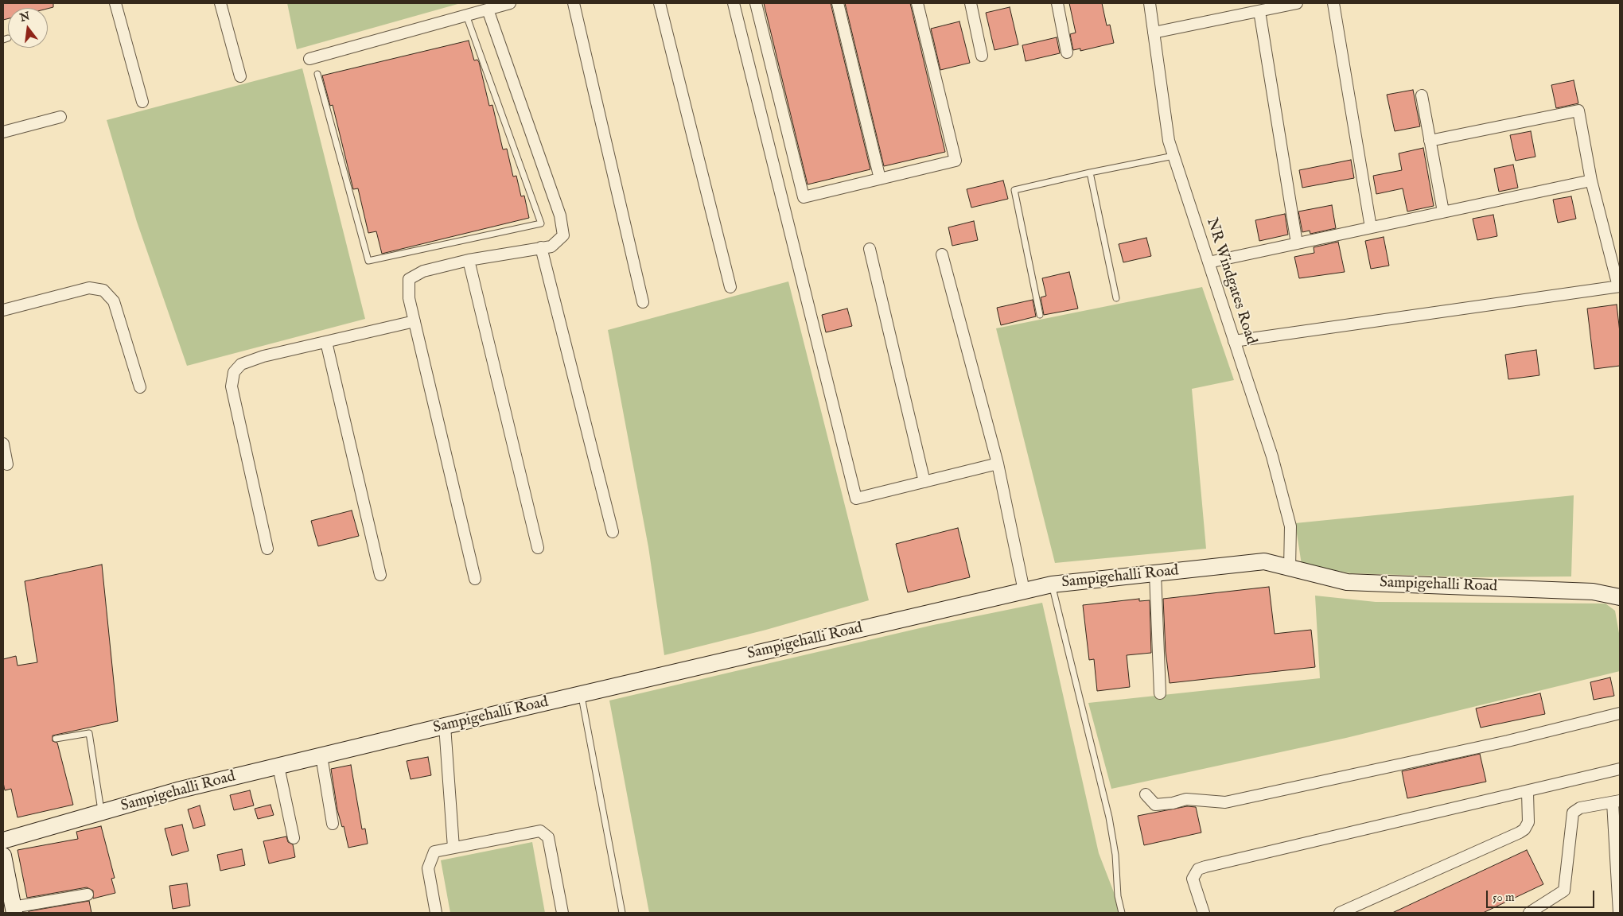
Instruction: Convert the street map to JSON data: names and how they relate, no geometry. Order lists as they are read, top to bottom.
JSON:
{
  "streets": {
    "street": ["NR Windgates Road", "Sampigehalli Road"]
  },
  "crossings": [
    ["NR Windgates Road", "Sampigehalli Road"]
  ],
  "scale_bar": "50 m",
  "north": "top"
}
